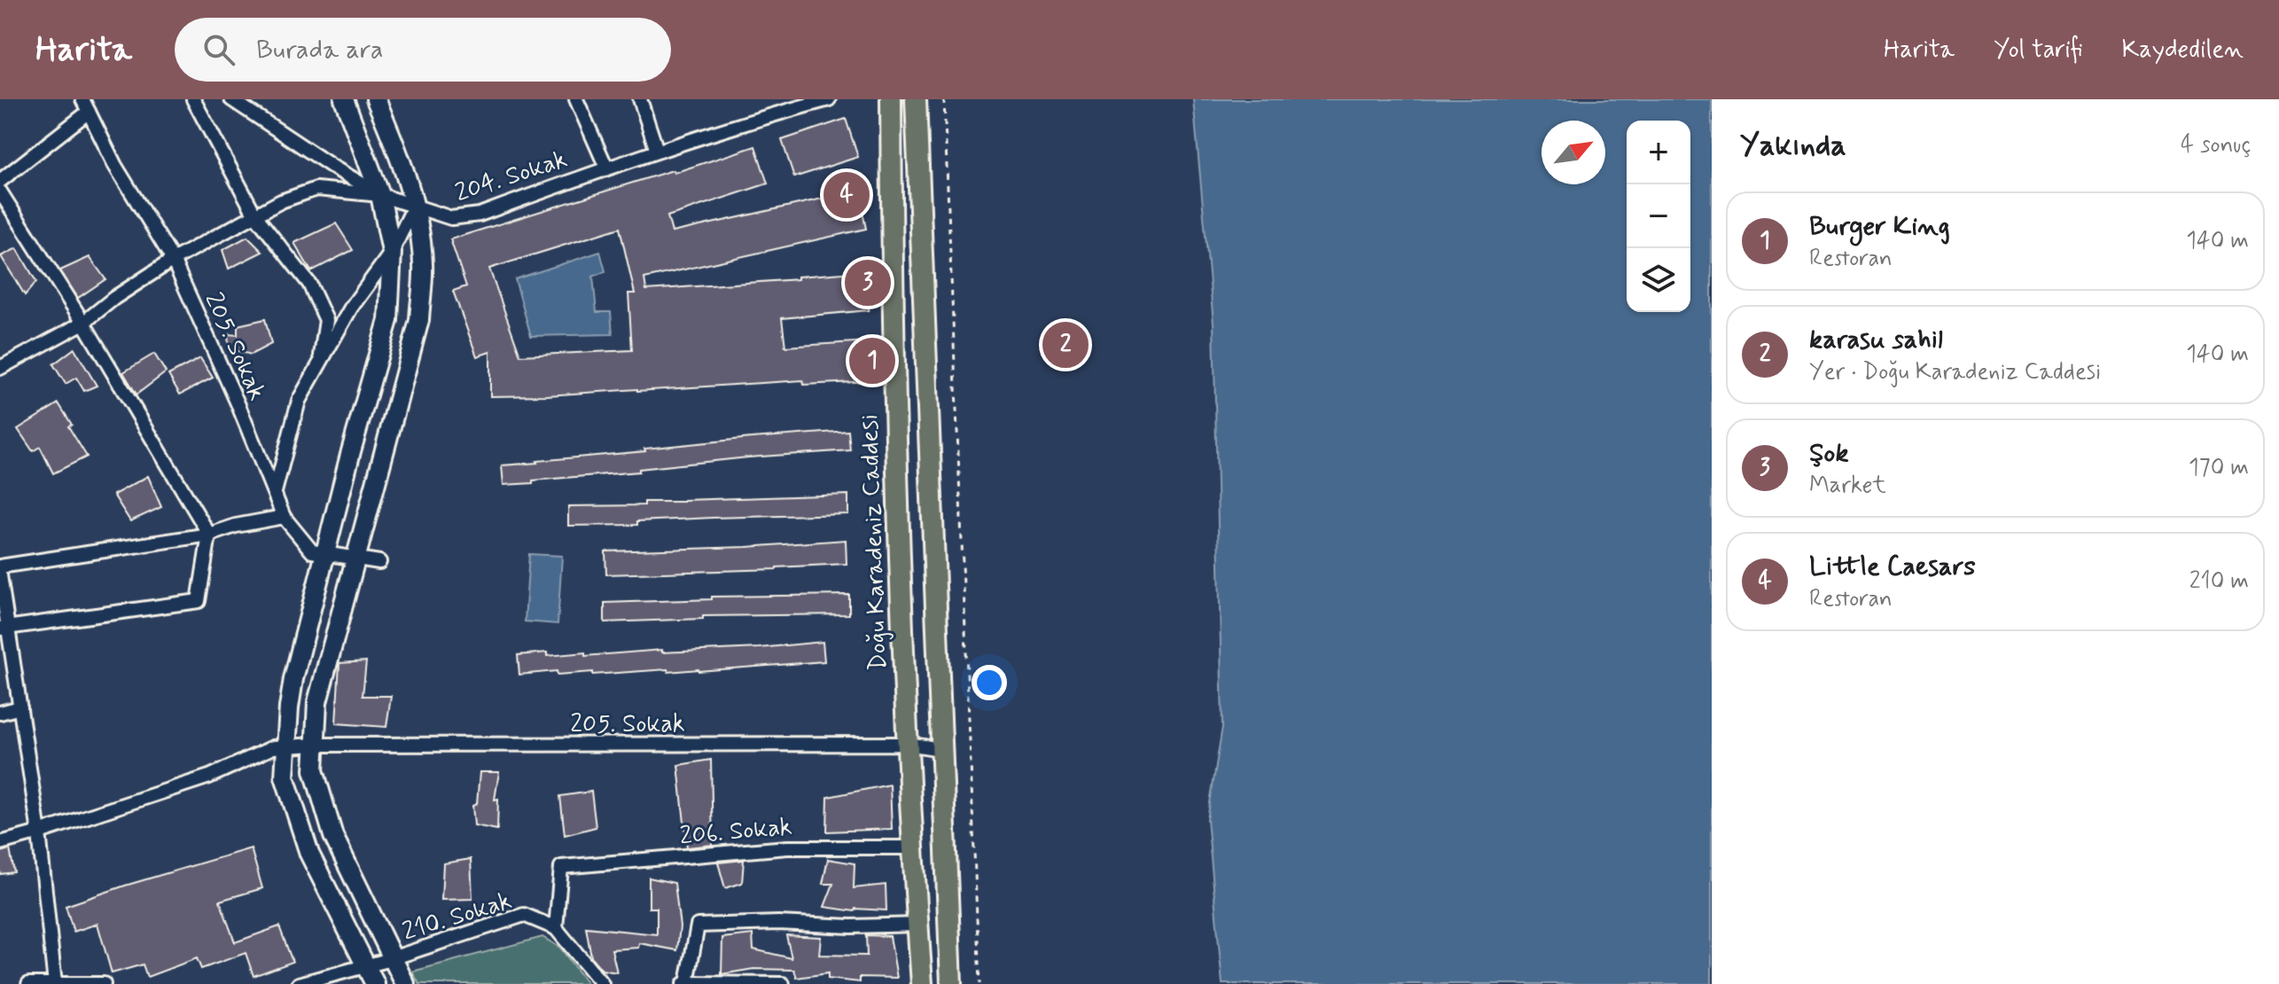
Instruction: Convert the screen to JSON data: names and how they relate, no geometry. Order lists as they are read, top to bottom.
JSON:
{
  "streets": {
    "main road": ["Doğu Karadeniz Caddesi"],
    "street": [
      "204. Sokak",
      "205. Sokak",
      "206. Sokak",
      "210. Sokak"
    ]
  },
  "crossings": [
    ["204. Sokak", "205. Sokak"],
    ["205. Sokak", "Doğu Karadeniz Caddesi"],
    ["Doğu Karadeniz Caddesi", "206. Sokak"],
    ["206. Sokak", "210. Sokak"]
  ],
  "north": "top right",
  "page": {
    "header": "Harita",
    "search": "Burada ara",
    "nav": ["Harita", "Yol tarifi", "Kaydedilen"],
    "heading": ["Yakında", "4 sonuç"],
    "map_buttons": ["+", "−"],
    "pins": [
      "4",
      "3",
      "2",
      "1"
    ],
    "list": [
      {
        "mark": "1",
        "name": "Burger King",
        "note": "Restoran",
        "value": "140 m"
      },
      {
        "mark": "2",
        "name": "karasu sahil",
        "note": "Yer · Doğu Karadeniz Caddesi",
        "value": "140 m"
      },
      {
        "mark": "3",
        "name": "Şok",
        "note": "Market",
        "value": "170 m"
      },
      {
        "mark": "4",
        "name": "Little Caesars",
        "note": "Restoran",
        "value": "210 m"
      }
    ]
  }
}
